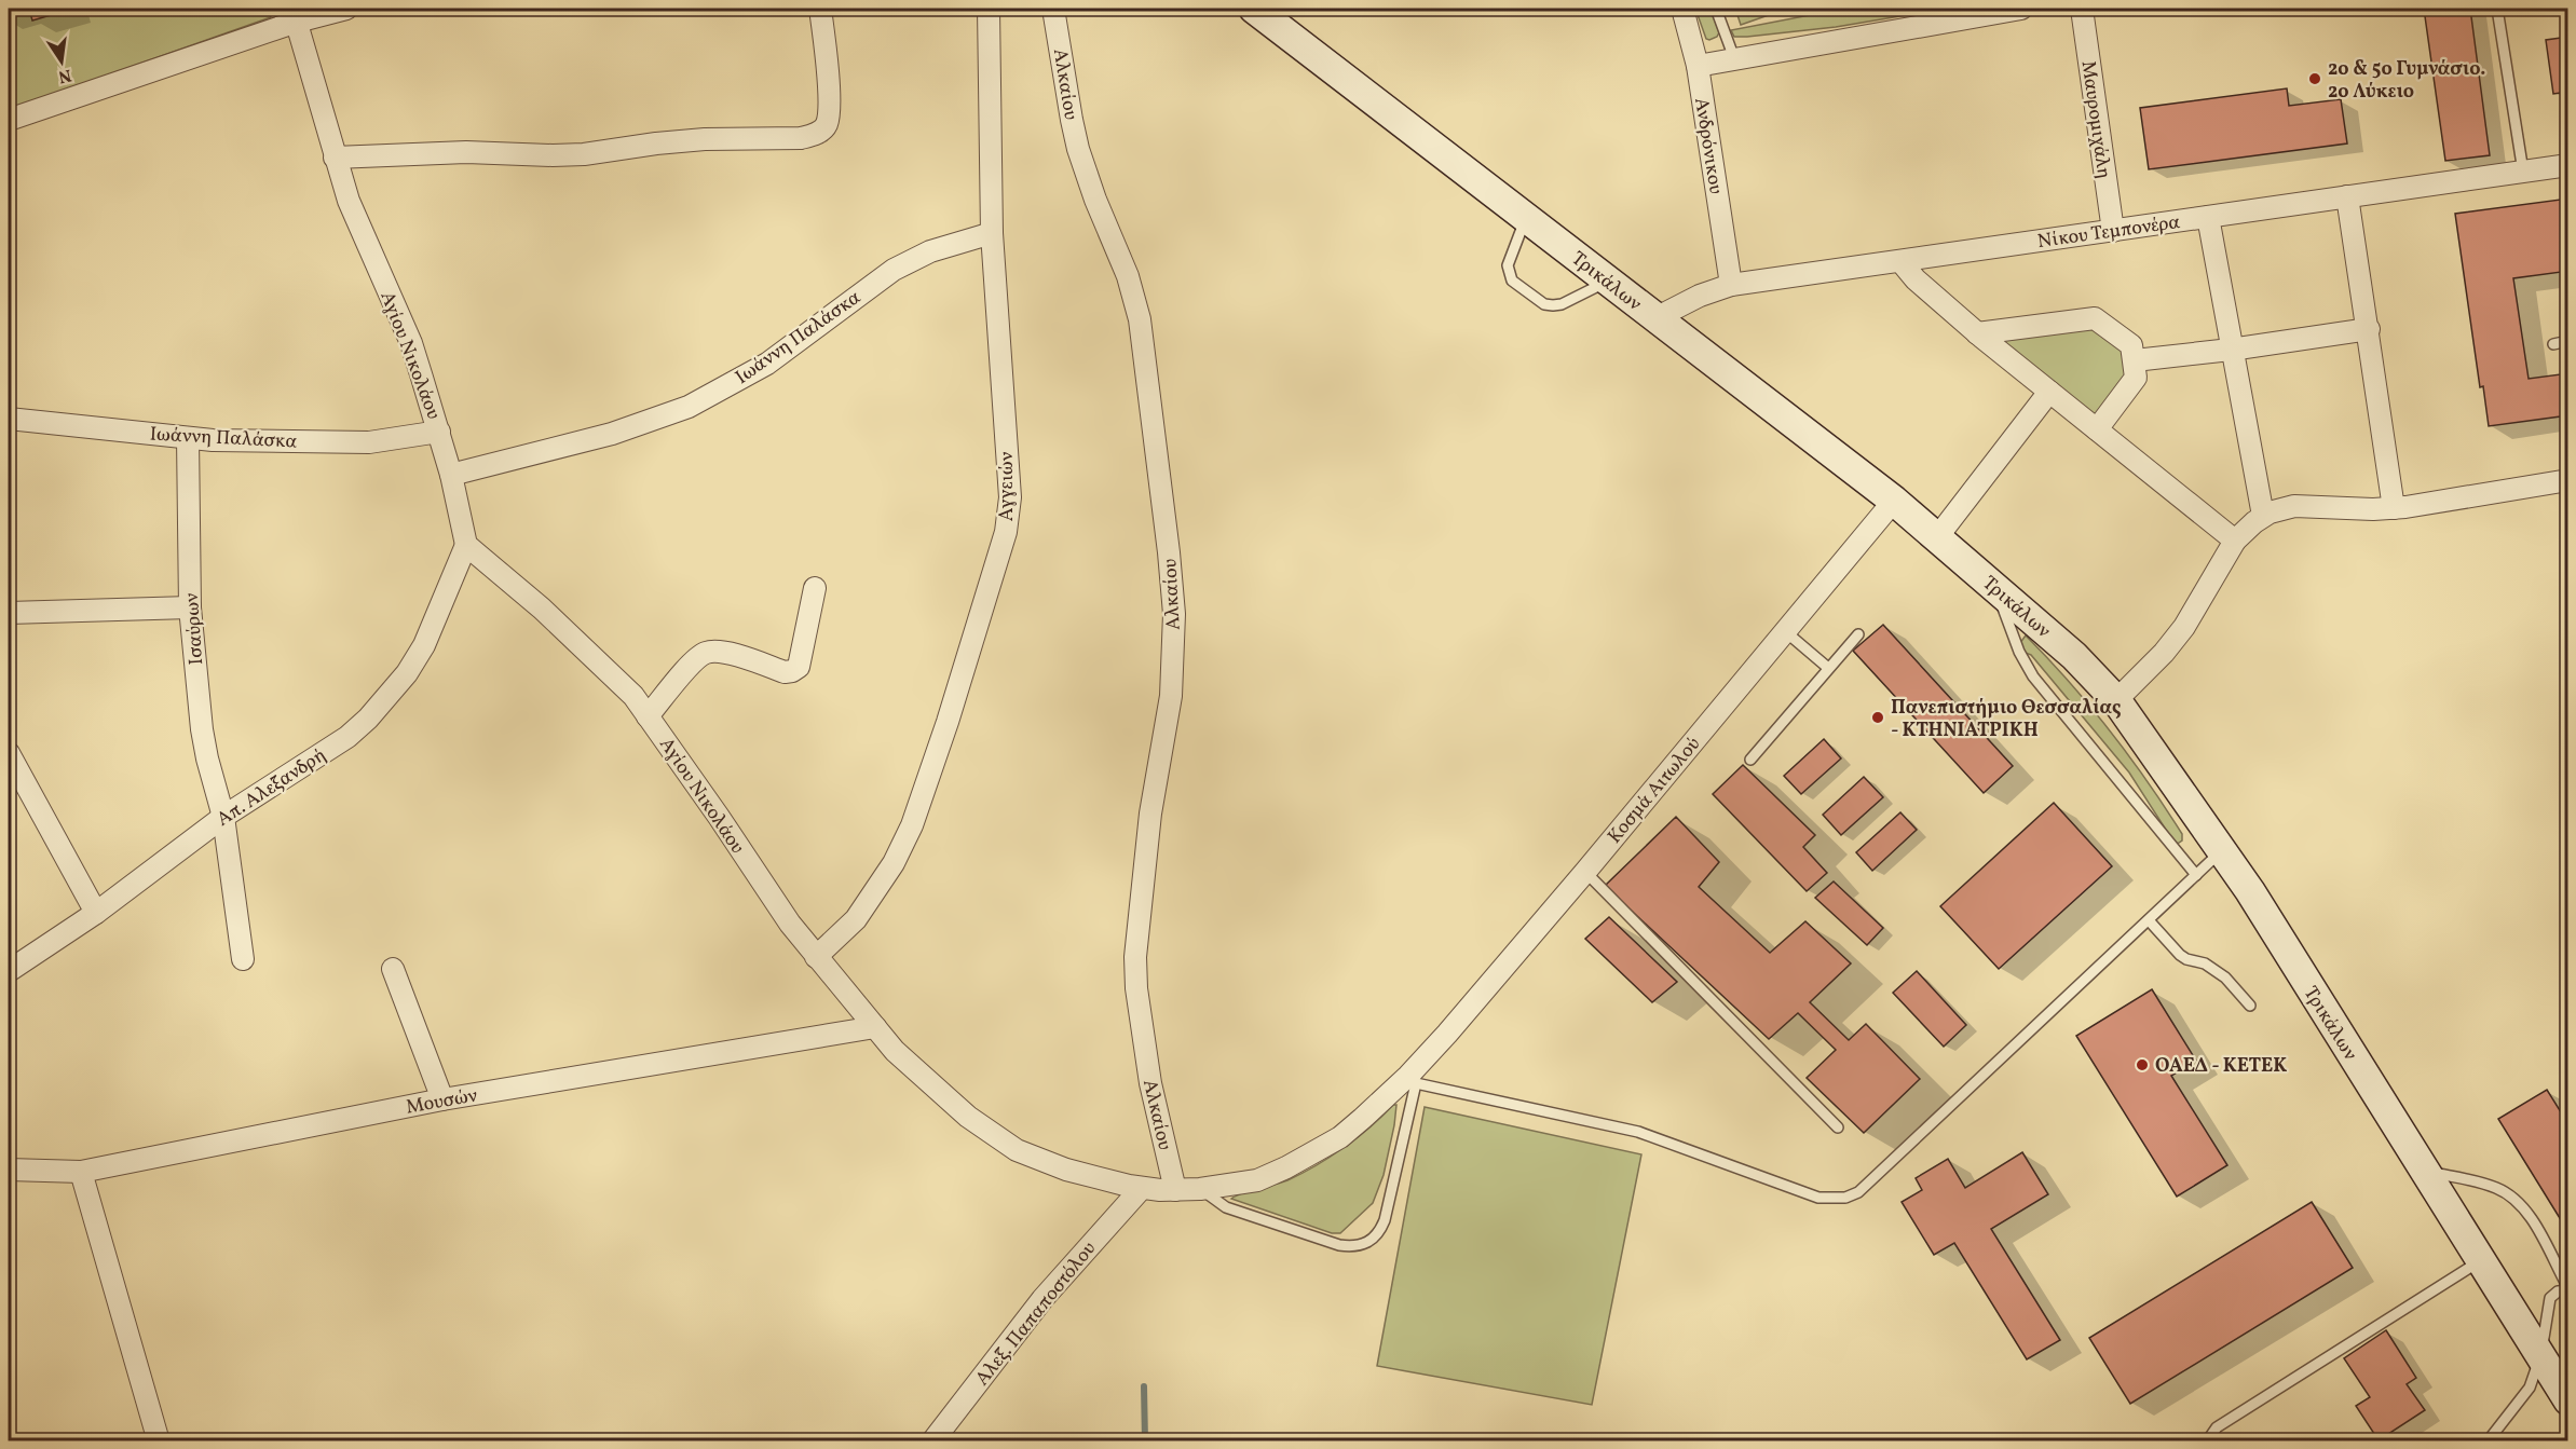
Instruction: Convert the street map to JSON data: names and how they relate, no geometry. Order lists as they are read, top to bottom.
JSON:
{
  "streets": {
    "main road": ["Τρικάλων"],
    "street": [
      "Αλκαίου",
      "Μαυρομιχάλη",
      "Ανδρόνικου",
      "Νίκου Τεμπονέρα",
      "Ιωάννη Παλάσκα",
      "Αγίου Νικολάου",
      "Αγγειών",
      "Ισαύρων",
      "Απ. Αλεξανδρή",
      "Κοσμά Αιτωλού",
      "Μουσών",
      "Αλεξ. Παπαποστόλου"
    ]
  },
  "crossings": [
    ["Αλκαίου", "Αγίου Νικολάου"],
    ["Μαυρομιχάλη", "Νίκου Τεμπονέρα"],
    ["Ανδρόνικου", "Νίκου Τεμπονέρα"],
    ["Νίκου Τεμπονέρα", "Τρικάλων"],
    ["Τρικάλων", "Κοσμά Αιτωλού"],
    ["Ιωάννη Παλάσκα", "Αγίου Νικολάου"],
    ["Ιωάννη Παλάσκα", "Αγγειών"],
    ["Ιωάννη Παλάσκα", "Ισαύρων"],
    ["Αγίου Νικολάου", "Αγγειών"],
    ["Αγίου Νικολάου", "Απ. Αλεξανδρή"],
    ["Αγίου Νικολάου", "Κοσμά Αιτωλού"],
    ["Αγίου Νικολάου", "Μουσών"],
    ["Αγίου Νικολάου", "Αλεξ. Παπαποστόλου"],
    ["Ισαύρων", "Απ. Αλεξανδρή"]
  ],
  "places": ["2ο & 5ο Γυμνάσιο. 2ο Λύκειο", "Πανεπιστήμιο Θεσσαλίας - ΚΤΗΝΙΑΤΡΙΚΗ", "ΟΑΕΔ - ΚΕΤΕΚ"],
  "north": "bottom"
}
